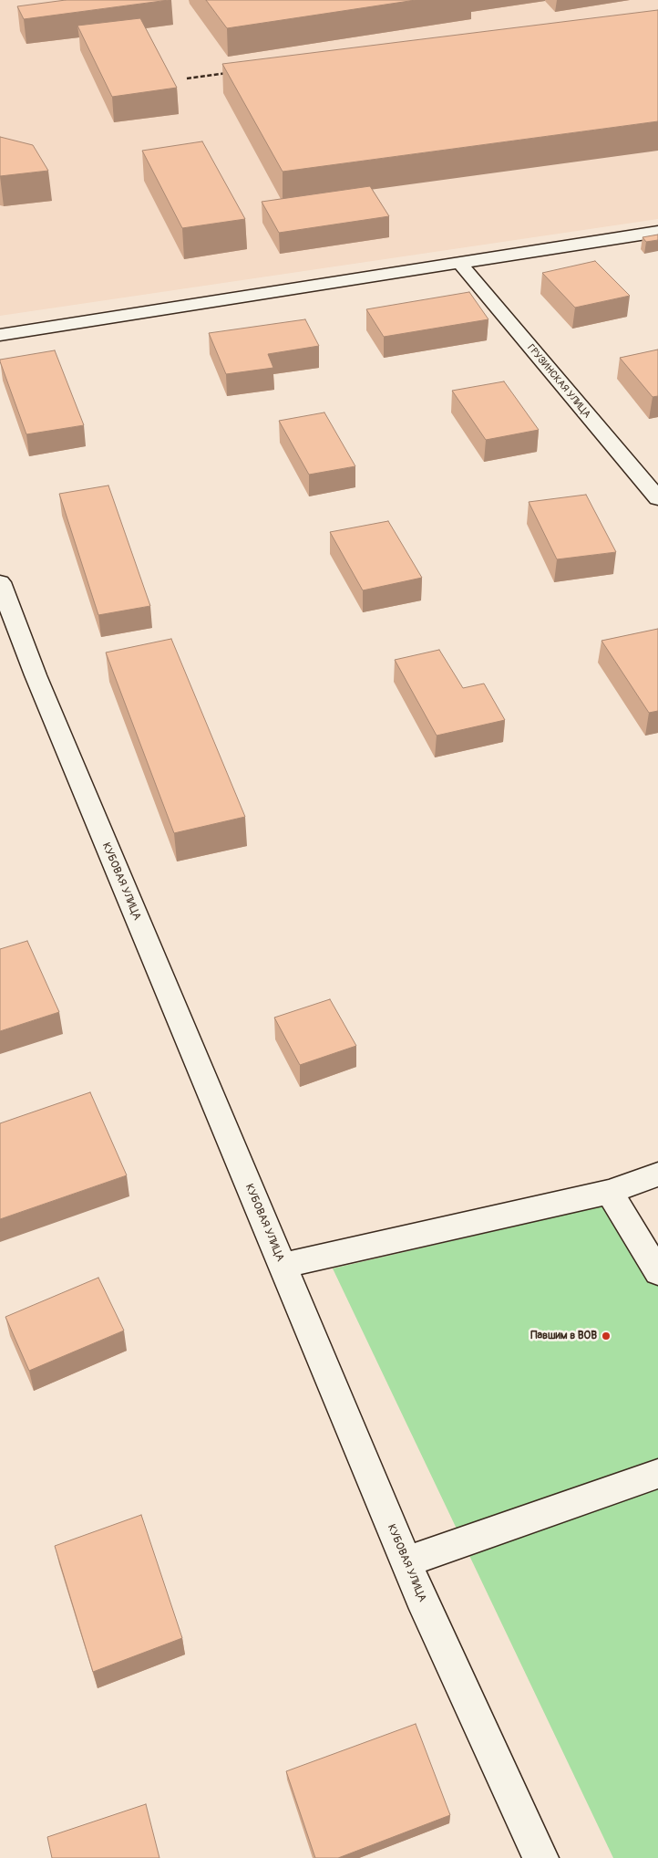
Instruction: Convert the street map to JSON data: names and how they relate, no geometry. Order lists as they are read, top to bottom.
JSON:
{
  "streets": {
    "street": ["ГРУЗИНСКАЯ УЛИЦА", "КУБОВАЯ УЛИЦА"]
  },
  "places": ["Павшим в ВОВ"]
}
